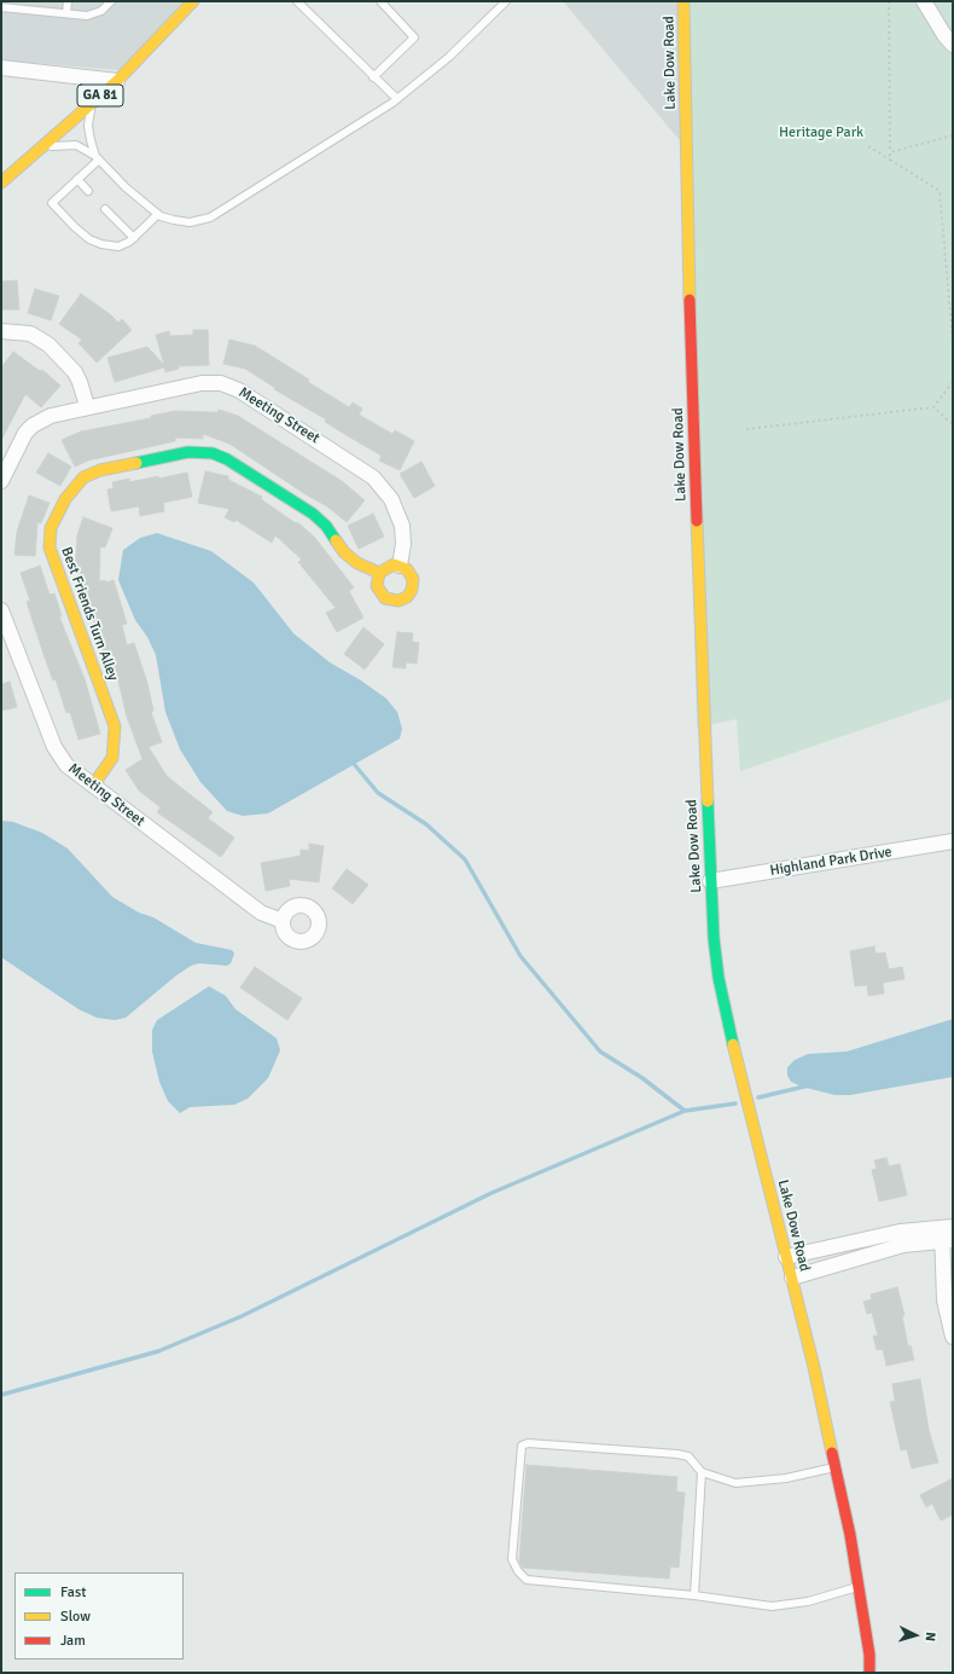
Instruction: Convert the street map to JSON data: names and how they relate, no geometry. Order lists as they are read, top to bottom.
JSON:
{
  "streets": {
    "street": [
      "Lake Dow Road",
      "GA 81",
      "Meeting Street",
      "Best Friends Turn Alley",
      "Highland Park Drive"
    ]
  },
  "crossings": [
    ["Lake Dow Road", "Highland Park Drive"],
    ["Meeting Street", "Best Friends Turn Alley"]
  ],
  "parks": ["Heritage Park"],
  "legend": ["Fast", "Slow", "Jam"],
  "north": "right"
}
